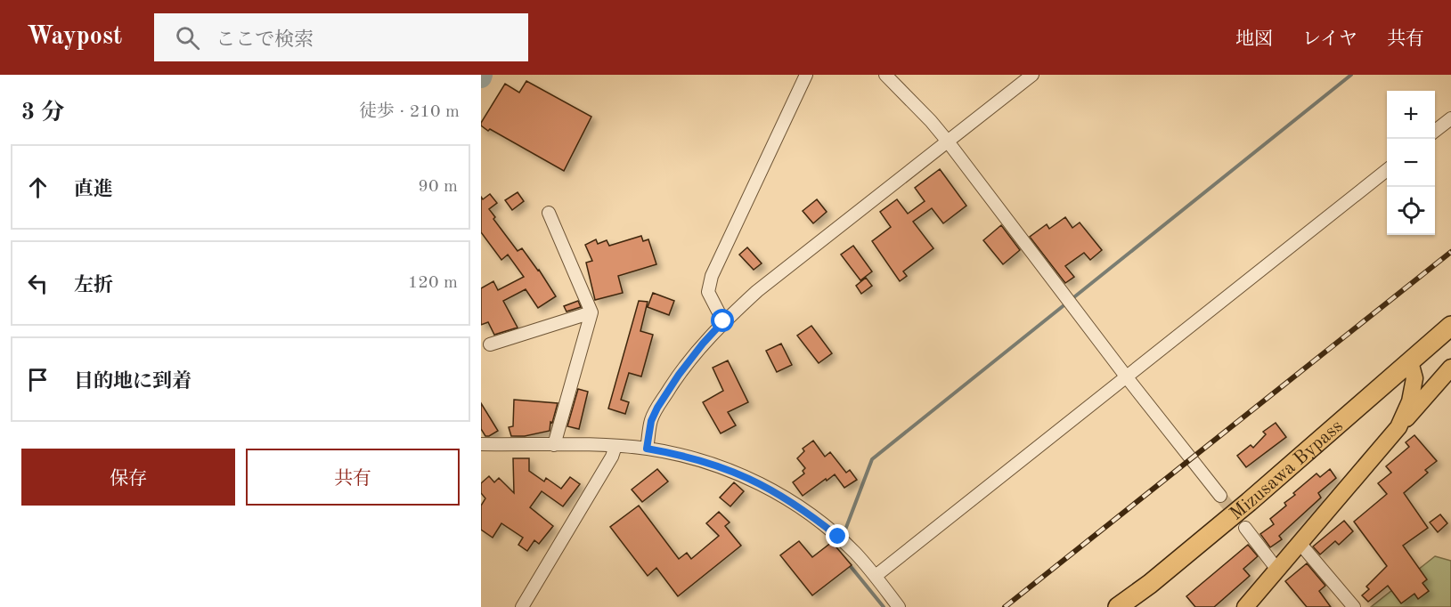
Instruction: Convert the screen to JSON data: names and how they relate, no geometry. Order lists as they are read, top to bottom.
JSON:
{
  "streets": {
    "highway": ["Mizusawa Bypass"]
  },
  "page": {
    "header": "Waypost",
    "search": "ここで検索",
    "nav": ["地図", "レイヤ", "共有"],
    "heading": ["3 分", "徒歩 · 210 m"],
    "map_buttons": ["+", "−"],
    "list": [
      ["直進", "90 m"],
      ["左折", "120 m"],
      "目的地に到着"
    ],
    "buttons": ["保存", "共有"]
  }
}
